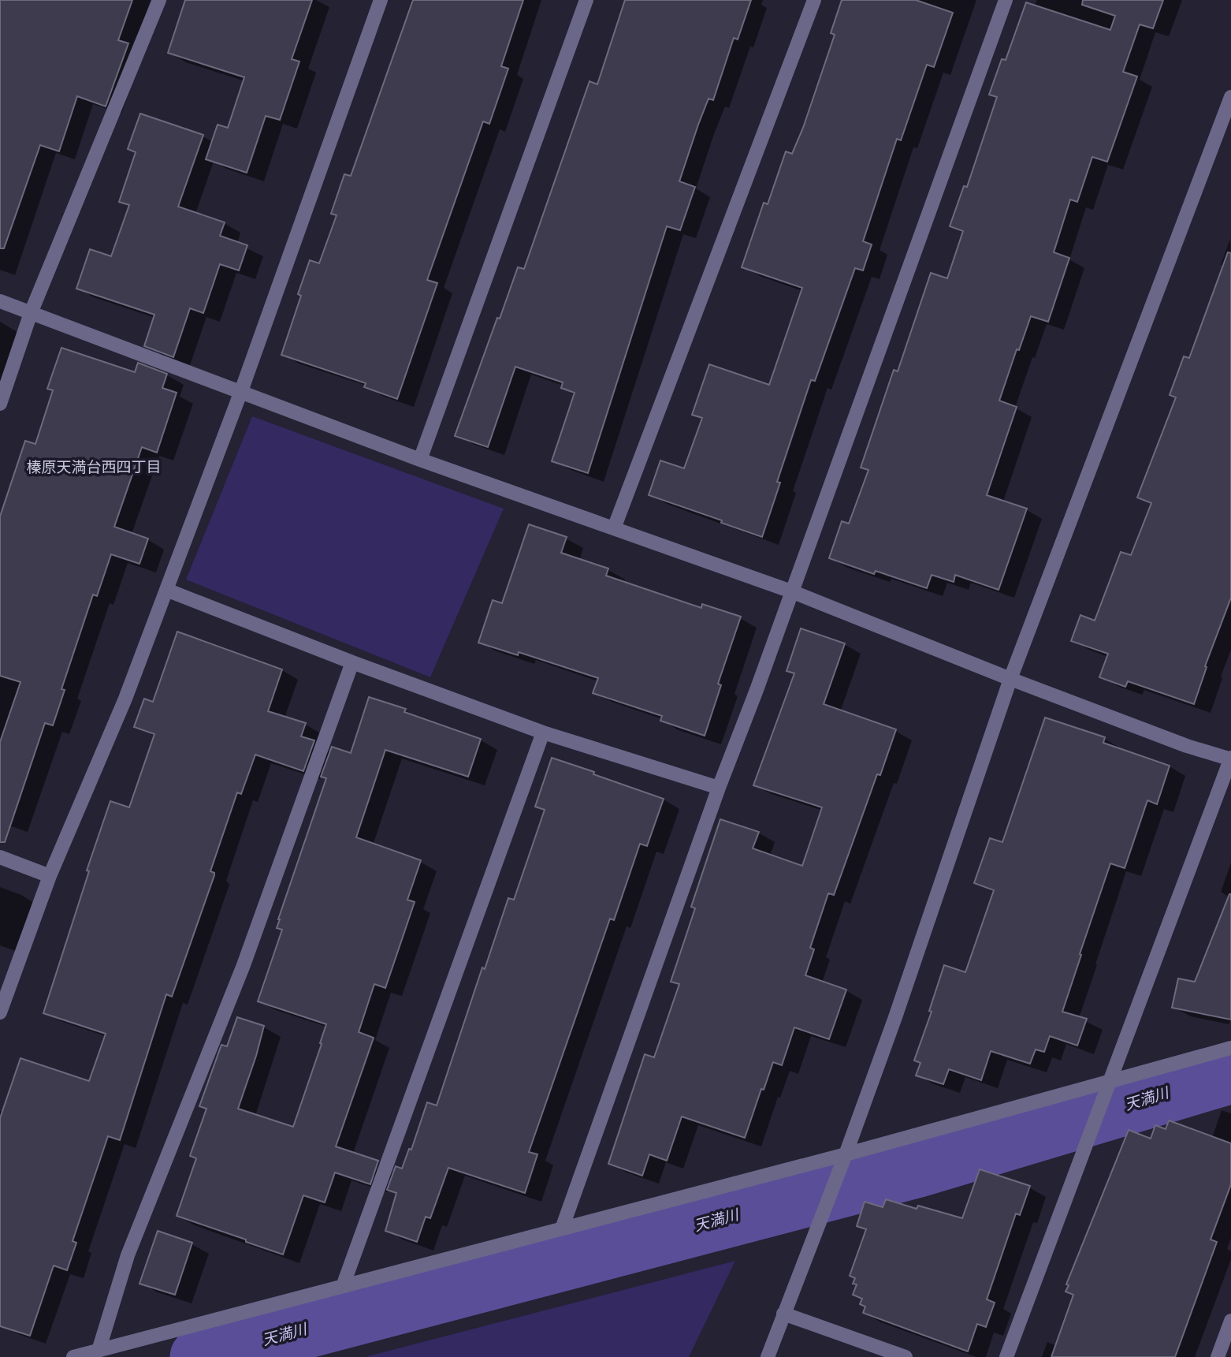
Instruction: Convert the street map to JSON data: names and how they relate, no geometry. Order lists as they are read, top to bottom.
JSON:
{
  "districts": ["榛原天満台西四丁目"],
  "water": ["天満川"]
}
